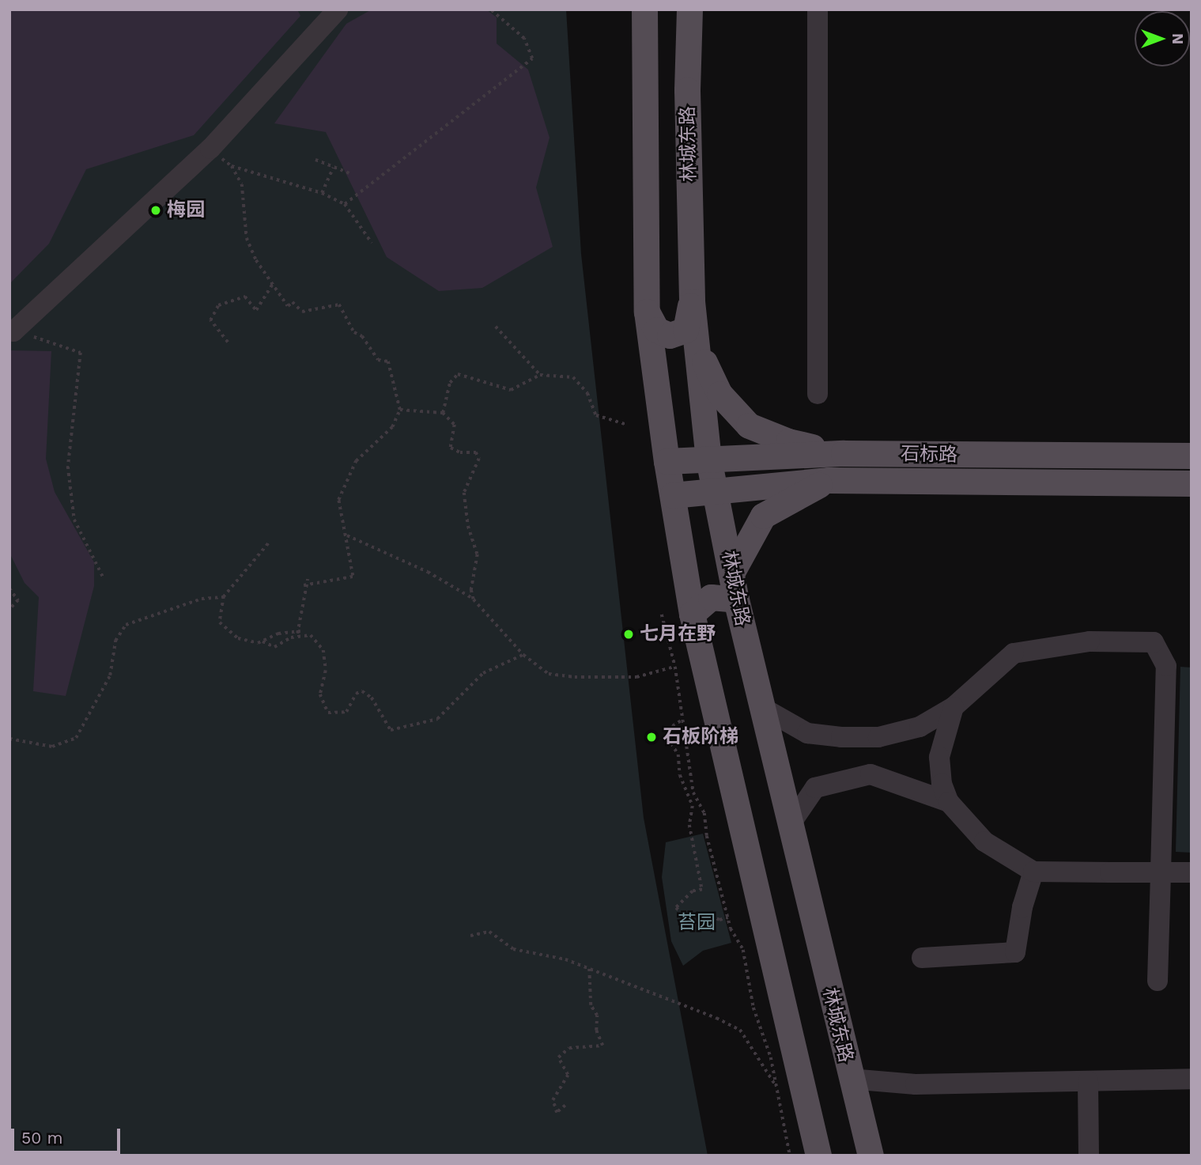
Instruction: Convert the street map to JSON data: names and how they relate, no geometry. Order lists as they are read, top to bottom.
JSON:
{
  "streets": {
    "main road": ["林城东路", "石标路"]
  },
  "crossings": [
    ["林城东路", "石标路"]
  ],
  "parks": ["苔园"],
  "places": ["梅园", "七月在野", "石板阶梯"],
  "scale_bar": "50 m",
  "north": "right"
}
